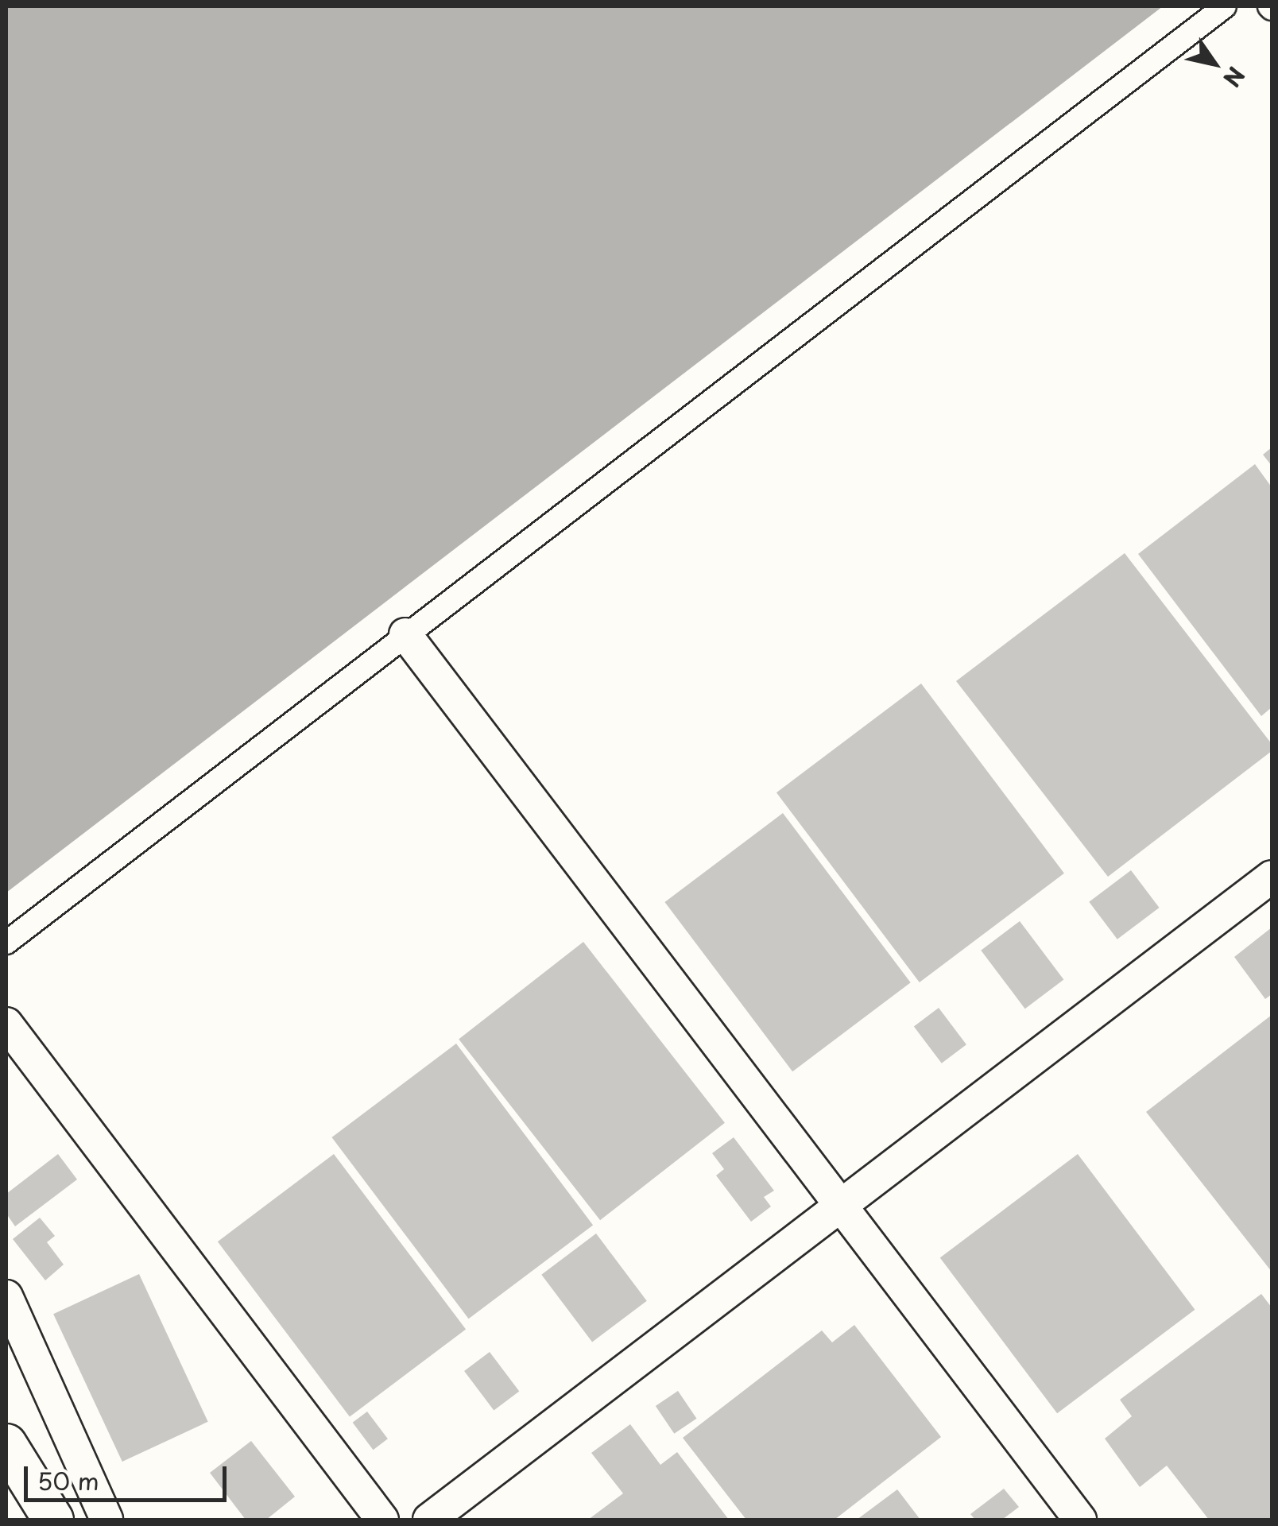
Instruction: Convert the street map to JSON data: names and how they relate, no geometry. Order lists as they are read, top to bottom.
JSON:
{
  "scale_bar": "50 m",
  "north": "bottom right"
}
